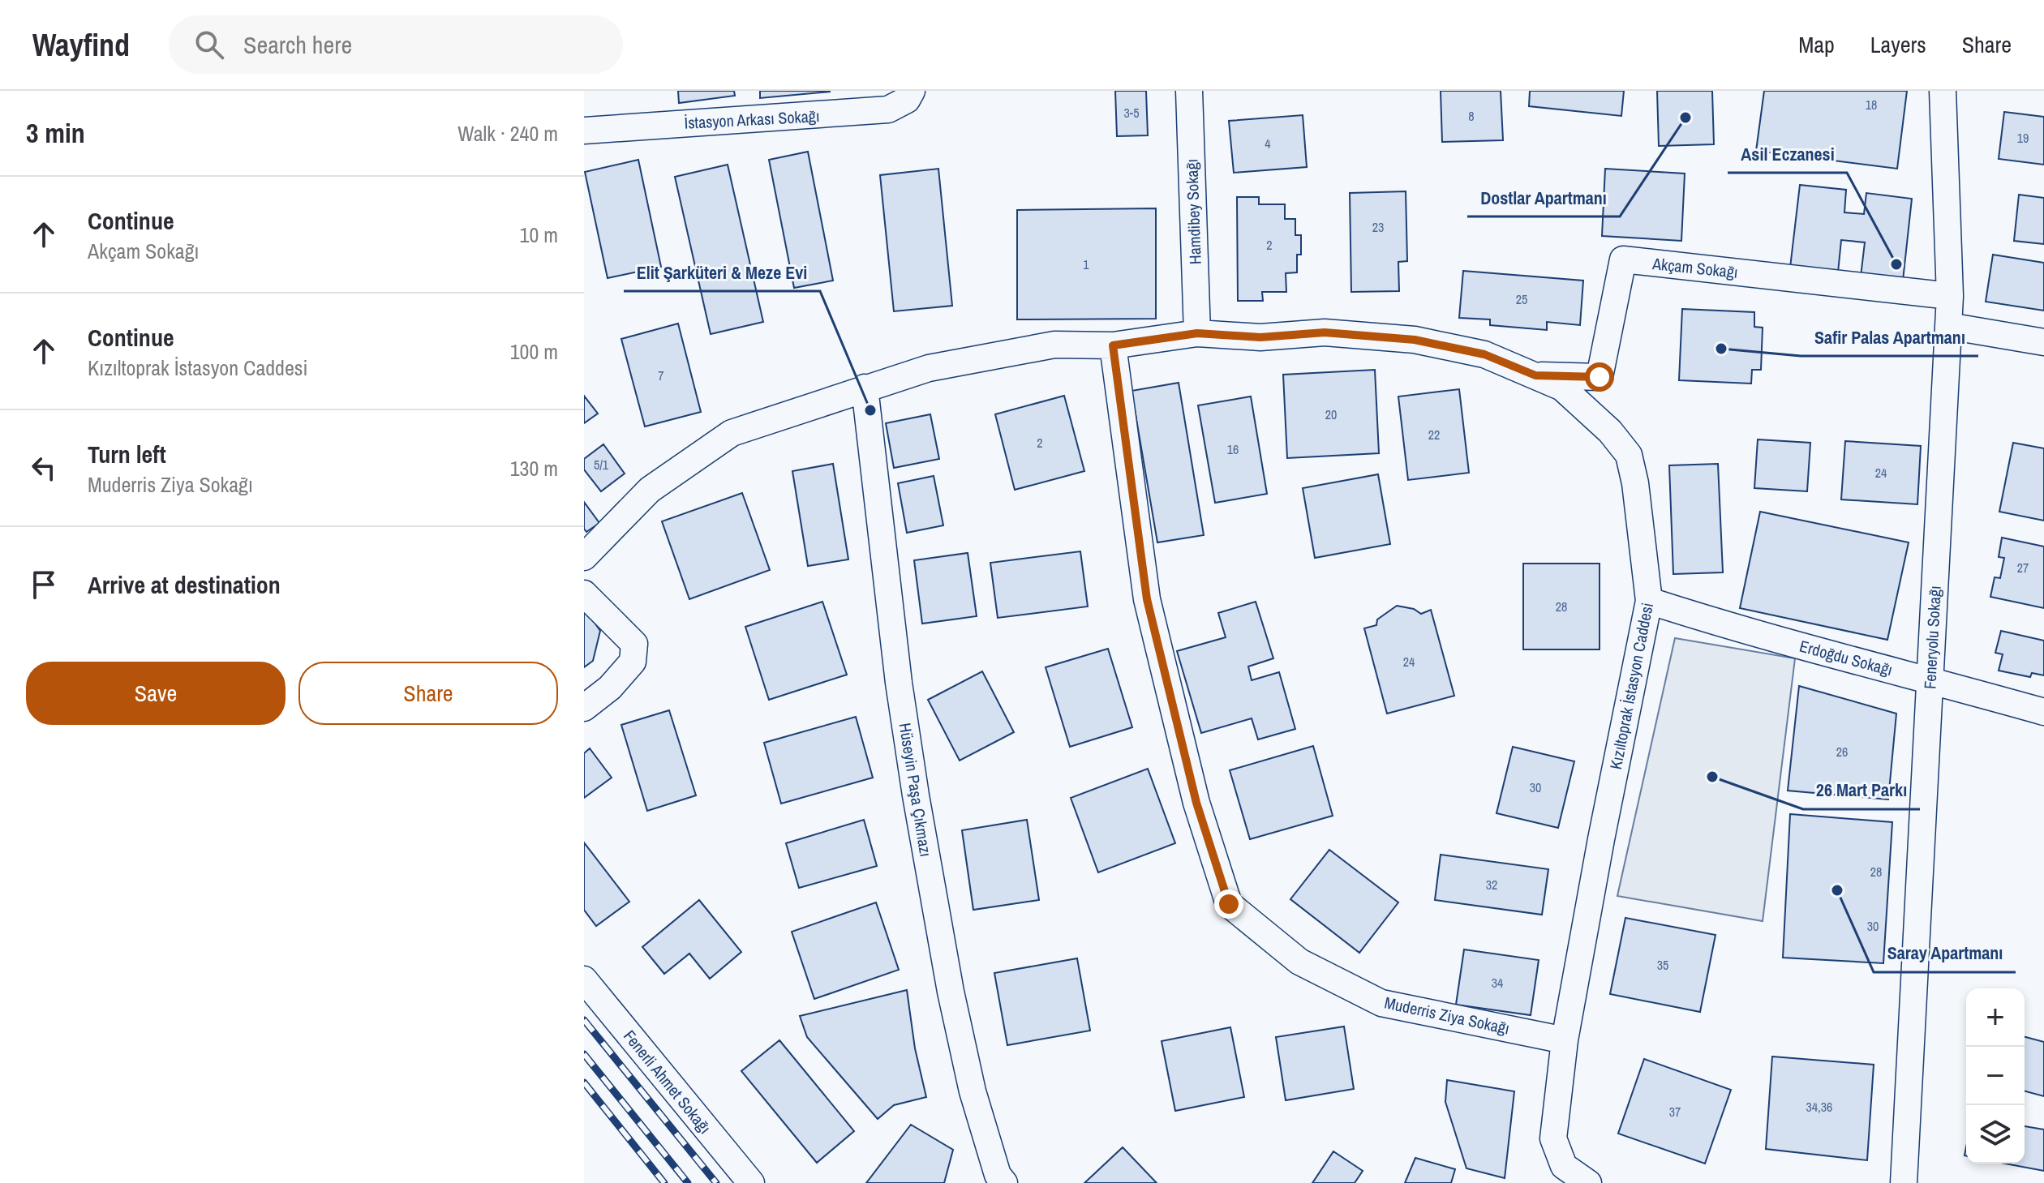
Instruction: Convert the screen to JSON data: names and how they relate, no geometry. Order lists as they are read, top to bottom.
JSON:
{
  "streets": {
    "street": [
      "İstasyon Arkası Sokağı",
      "Hamdibey Sokağı",
      "Akçam Sokağı",
      "Feneryolu Sokağı",
      "Erdoğdu Sokağı",
      "Kızıltoprak İstasyon Caddesi",
      "Hüseyin Paşa Çıkmazı",
      "Muderris Ziya Sokağı",
      "Fenerli Ahmet Sokağı"
    ]
  },
  "crossings": [
    ["Hamdibey Sokağı", "Kızıltoprak İstasyon Caddesi"],
    ["Akçam Sokağı", "Feneryolu Sokağı"],
    ["Akçam Sokağı", "Kızıltoprak İstasyon Caddesi"],
    ["Feneryolu Sokağı", "Erdoğdu Sokağı"],
    ["Erdoğdu Sokağı", "Kızıltoprak İstasyon Caddesi"],
    ["Kızıltoprak İstasyon Caddesi", "Hüseyin Paşa Çıkmazı"],
    ["Kızıltoprak İstasyon Caddesi", "Muderris Ziya Sokağı"]
  ],
  "places": [
    "Dostlar Apartmanı",
    "Asil Eczanesi",
    "Safir Palas Apartmanı",
    "Elit Şarküteri & Meze Evi",
    "26 Mart Parkı",
    "Saray Apartmanı"
  ],
  "house_numbers": [
    "18",
    "3-5",
    "8",
    "19",
    "4",
    "23",
    "2",
    "1",
    "25",
    "7",
    "20",
    "22",
    "2",
    "16",
    "5/1",
    "24",
    "27",
    "28",
    "24",
    "26",
    "30",
    "28",
    "32",
    "30",
    "35",
    "34",
    "34,36",
    "37"
  ],
  "page": {
    "header": "Wayfind",
    "search": "Search here",
    "nav": ["Map", "Layers", "Share"],
    "heading": ["3 min", "Walk · 240 m"],
    "list": [
      ["Continue", "Akçam Sokağı", "10 m"],
      ["Continue", "Kızıltoprak İstasyon Caddesi", "100 m"],
      ["Turn left", "Muderris Ziya Sokağı", "130 m"],
      "Arrive at destination"
    ],
    "buttons": ["Save", "Share"],
    "map_buttons": ["+", "−"]
  }
}
